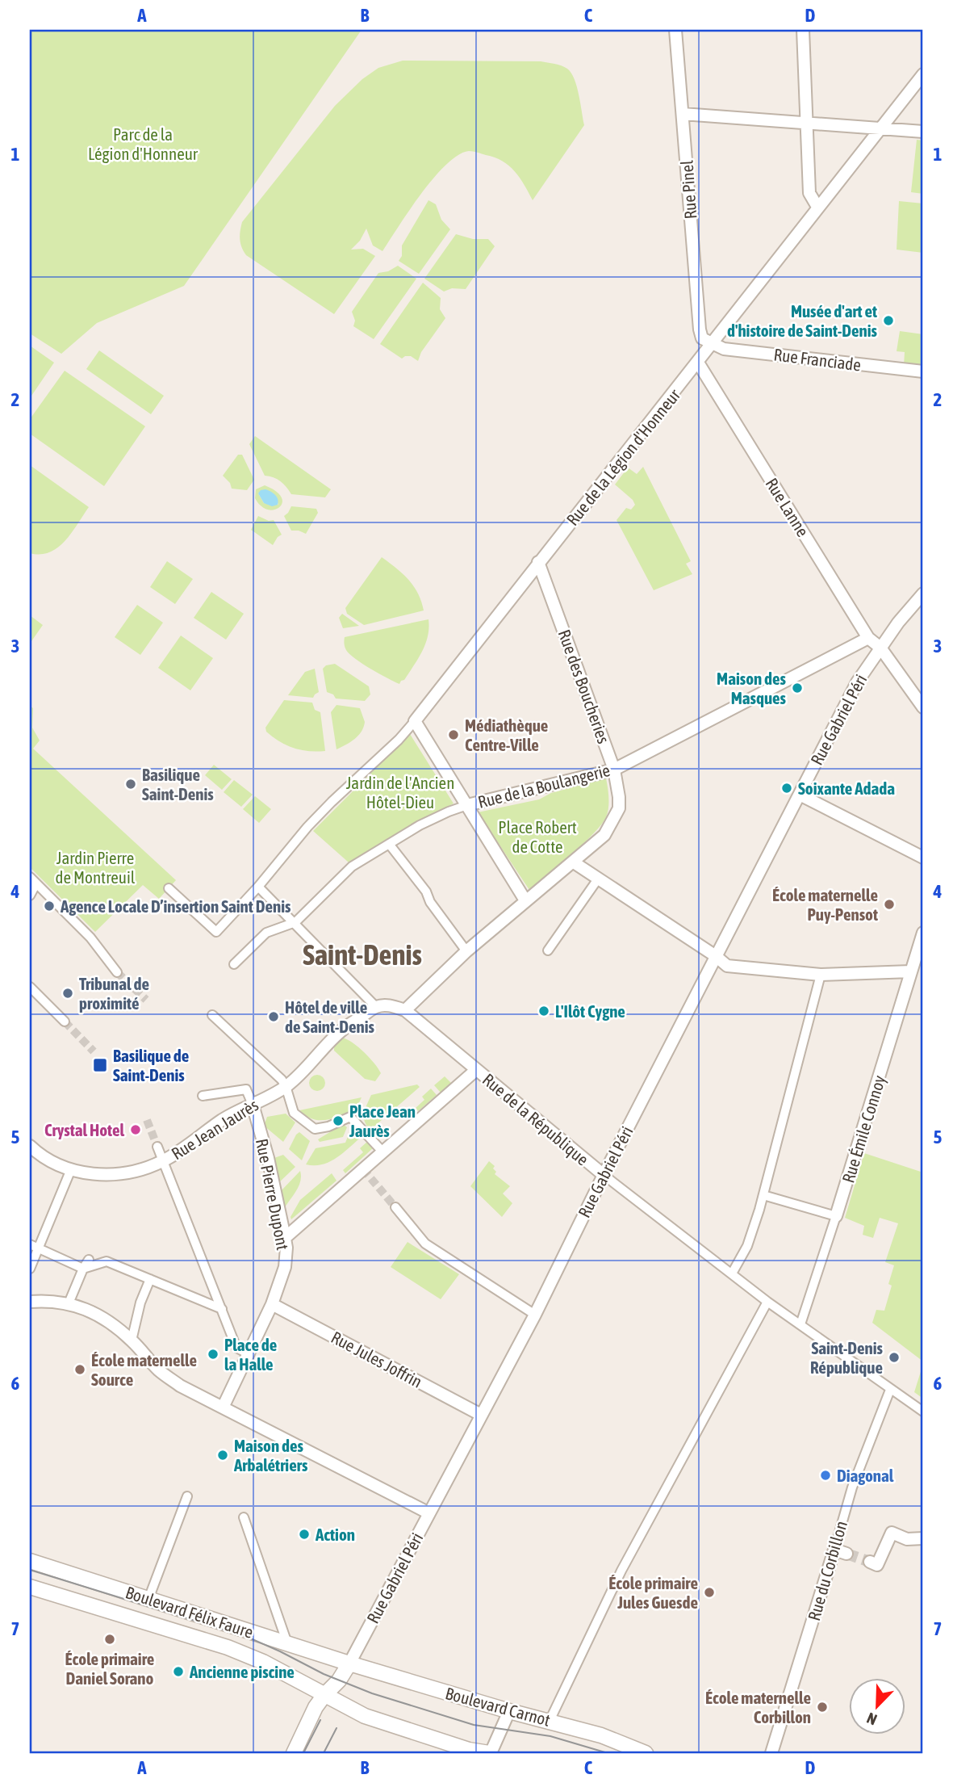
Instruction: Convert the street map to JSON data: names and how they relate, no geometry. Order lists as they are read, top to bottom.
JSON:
{
  "streets": {
    "street": [
      "Rue Pinel",
      "Rue Franciade",
      "Rue de la Légion d'Honneur",
      "Rue Lanne",
      "Rue des Boucheries",
      "Rue Gabriel Péri",
      "Rue de la Boulangerie",
      "Rue de la République",
      "Rue Jean Jaurès",
      "Rue Émile Connoy",
      "Rue Pierre Dupont",
      "Rue Jules Joffrin",
      "Rue du Corbillon",
      "Boulevard Félix Faure",
      "Boulevard Carnot"
    ]
  },
  "crossings": [
    ["Rue Pinel", "Rue Franciade"],
    ["Rue Pinel", "Rue de la Légion d'Honneur"],
    ["Rue Franciade", "Rue de la Légion d'Honneur"],
    ["Rue de la Légion d'Honneur", "Rue Lanne"],
    ["Rue de la Légion d'Honneur", "Rue des Boucheries"],
    ["Rue Lanne", "Rue Gabriel Péri"],
    ["Rue Lanne", "Rue de la Boulangerie"],
    ["Rue des Boucheries", "Rue de la Boulangerie"],
    ["Rue des Boucheries", "Rue de la République"],
    ["Rue Gabriel Péri", "Rue de la République"],
    ["Rue Gabriel Péri", "Rue Jules Joffrin"],
    ["Rue Gabriel Péri", "Boulevard Félix Faure"],
    ["Rue Gabriel Péri", "Boulevard Carnot"],
    ["Rue de la République", "Rue Émile Connoy"],
    ["Rue de la République", "Rue du Corbillon"],
    ["Rue Jean Jaurès", "Rue Pierre Dupont"],
    ["Rue Pierre Dupont", "Rue Jules Joffrin"],
    ["Boulevard Félix Faure", "Boulevard Carnot"]
  ],
  "districts": ["Saint-Denis"],
  "parks": [
    "Parc de la Légion d'Honneur",
    "Jardin de l'Ancien Hôtel-Dieu",
    "Place Robert de Cotte",
    "Jardin Pierre de Montreuil"
  ],
  "places": {
    "other": [
      "Musée d'art et d'histoire de Saint-Denis",
      "Maison des Masques",
      "Médiathèque Centre-Ville",
      "Basilique Saint-Denis",
      "Soixante Adada",
      "École maternelle Puy-Pensot",
      "Agence Locale D’insertion Saint Denis",
      "Tribunal de proximité",
      "L'Ilôt Cygne",
      "Hôtel de ville de Saint-Denis",
      "Place Jean Jaurès",
      "Crystal Hotel",
      "Place de la Halle",
      "Saint-Denis République",
      "École maternelle Source",
      "Maison des Arbalétriers",
      "Diagonal",
      "Action",
      "École primaire Jules Guesde",
      "École primaire Daniel Sorano",
      "Ancienne piscine",
      "École maternelle Corbillon"
    ],
    "transit": ["Basilique de Saint-Denis"]
  },
  "north": "bottom left",
  "grid": {
    "columns": [
      "A",
      "B",
      "C",
      "D"
    ],
    "rows": [
      "1",
      "2",
      "3",
      "4",
      "5",
      "6",
      "7"
    ]
  }
}
